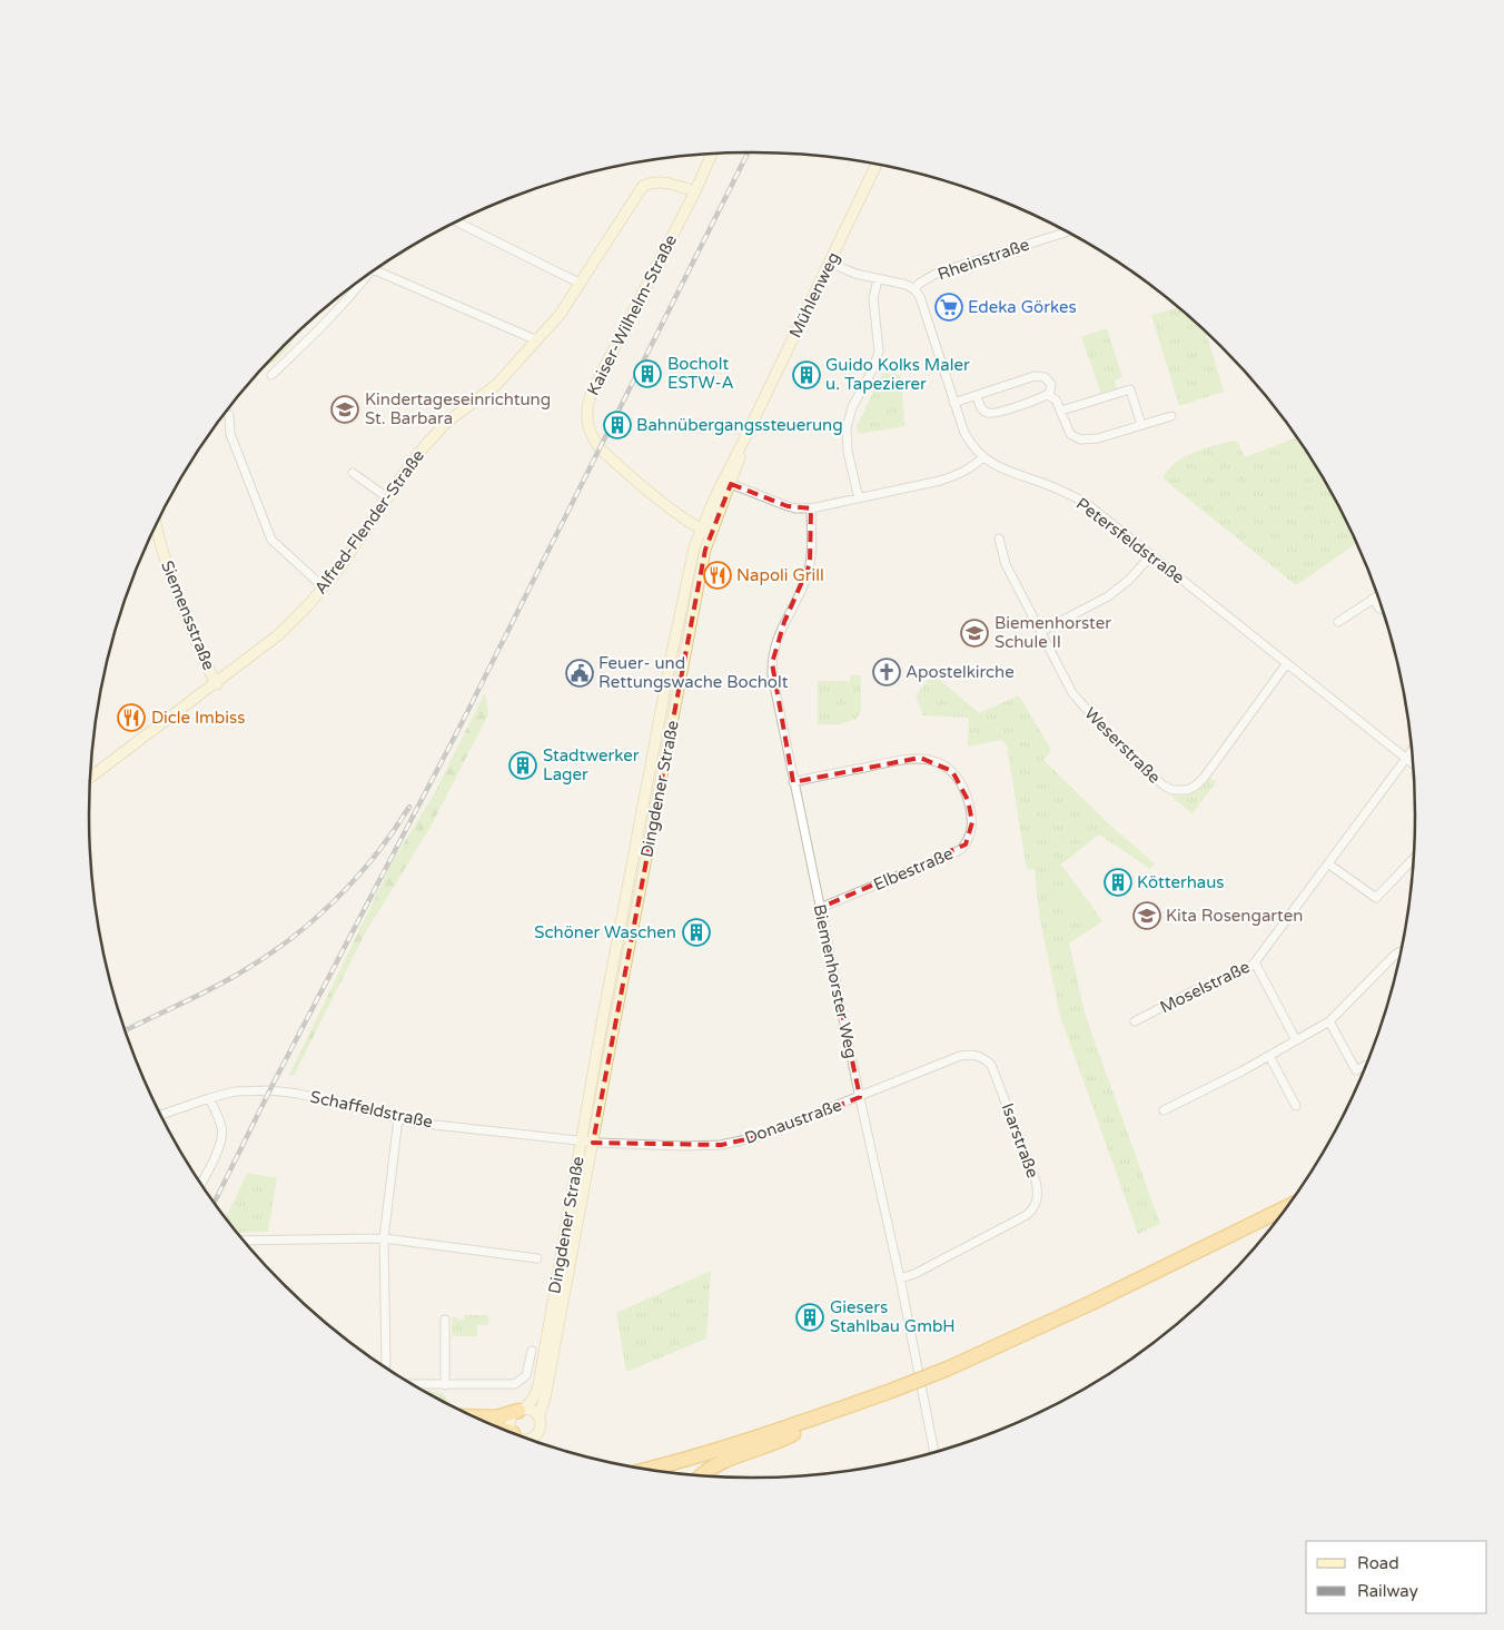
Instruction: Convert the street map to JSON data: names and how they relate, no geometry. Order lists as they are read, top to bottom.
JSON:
{
  "streets": {
    "main road": [
      "Mühlenweg",
      "Kaiser-Wilhelm-Straße",
      "Alfred-Flender-Straße",
      "Siemensstraße",
      "Dingdener Straße"
    ],
    "street": [
      "Rheinstraße",
      "Petersfeldstraße",
      "Weserstraße",
      "Elbestraße",
      "Biemenhorster Weg",
      "Moselstraße",
      "Schaffeldstraße",
      "Donaustraße",
      "Isarstraße"
    ]
  },
  "crossings": [
    ["Mühlenweg", "Kaiser-Wilhelm-Straße"],
    ["Mühlenweg", "Dingdener Straße"],
    ["Kaiser-Wilhelm-Straße", "Alfred-Flender-Straße"],
    ["Kaiser-Wilhelm-Straße", "Dingdener Straße"],
    ["Alfred-Flender-Straße", "Siemensstraße"],
    ["Petersfeldstraße", "Weserstraße"],
    ["Petersfeldstraße", "Moselstraße"],
    ["Dingdener Straße", "Schaffeldstraße"],
    ["Dingdener Straße", "Donaustraße"],
    ["Elbestraße", "Biemenhorster Weg"],
    ["Biemenhorster Weg", "Donaustraße"],
    ["Biemenhorster Weg", "Isarstraße"],
    ["Schaffeldstraße", "Donaustraße"],
    ["Donaustraße", "Isarstraße"]
  ],
  "places": {
    "supermarket": ["Edeka Görkes"],
    "building": [
      "Bocholt ESTW-A",
      "Guido Kolks Maler u. Tapezierer",
      "Bahnübergangssteuerung",
      "Stadtwerker Lager",
      "Kötterhaus",
      "Schöner Waschen",
      "Giesers Stahlbau GmbH"
    ],
    "school or university": ["Kindertageseinrichtung St. Barbara", "Biemenhorster Schule II", "Kita Rosengarten"],
    "restaurant": ["Napoli Grill", "Dicle Imbiss"],
    "church": ["Apostelkirche"],
    "public building": ["Feuer- und Rettungswache Bocholt"]
  },
  "legend": ["Road", "Railway"]
}
